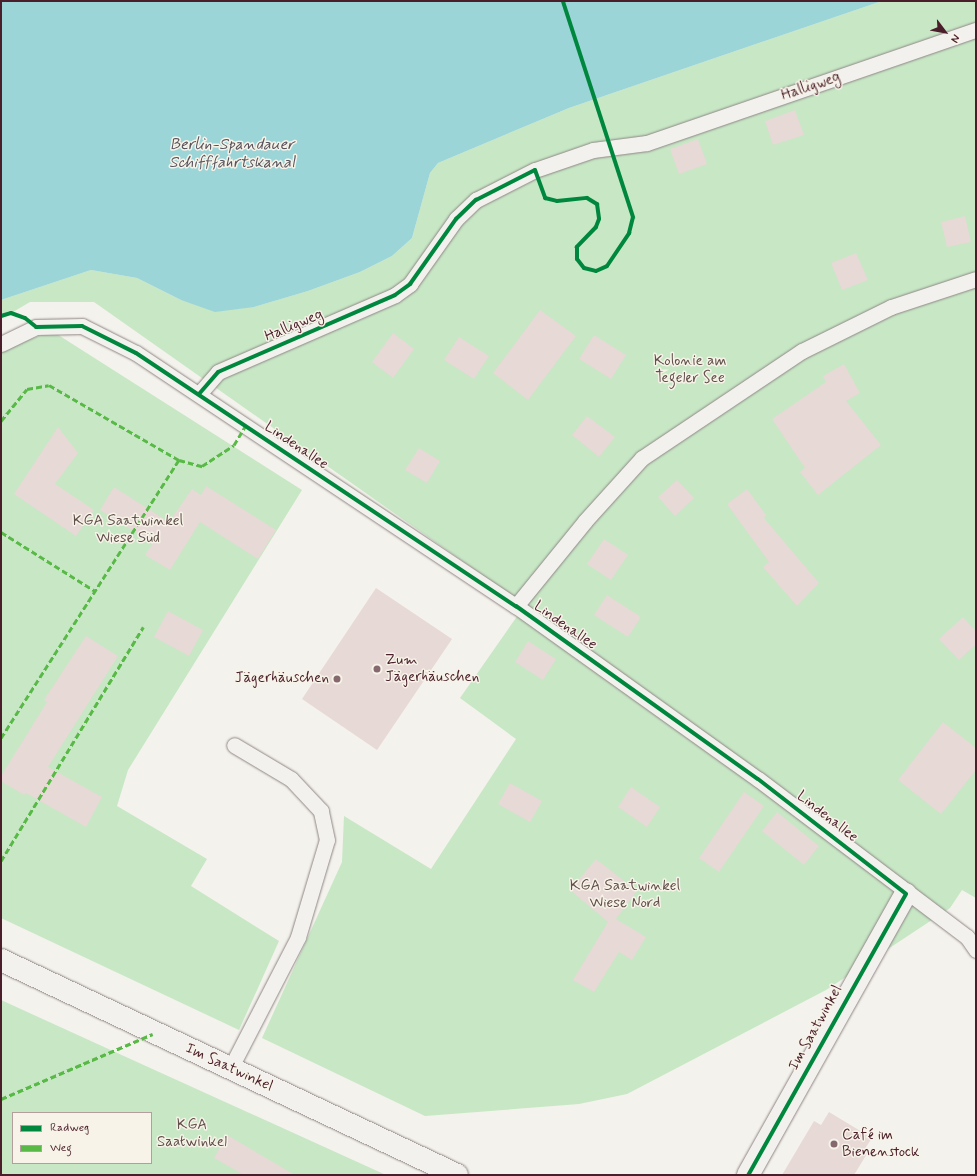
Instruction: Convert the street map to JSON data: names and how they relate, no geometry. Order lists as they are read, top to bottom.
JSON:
{
  "streets": {
    "street": ["Im Saatwinkel"],
    "lane": ["Halligweg", "Lindenallee"]
  },
  "crossings": [
    ["Halligweg", "Lindenallee"],
    ["Lindenallee", "Im Saatwinkel"]
  ],
  "water": ["Berlin-Spandauer Schifffahrtskanal"],
  "parks": [
    "Kolonie am Tegeler See",
    "KGA Saatwinkel Wiese Süd",
    "KGA Saatwinkel Wiese Nord",
    "KGA Saatwinkel"
  ],
  "places": ["Zum Jägerhäuschen", "Jägerhäuschen", "Café im Bienenstock"],
  "legend": ["Radweg", "Weg"],
  "north": "bottom right"
}
